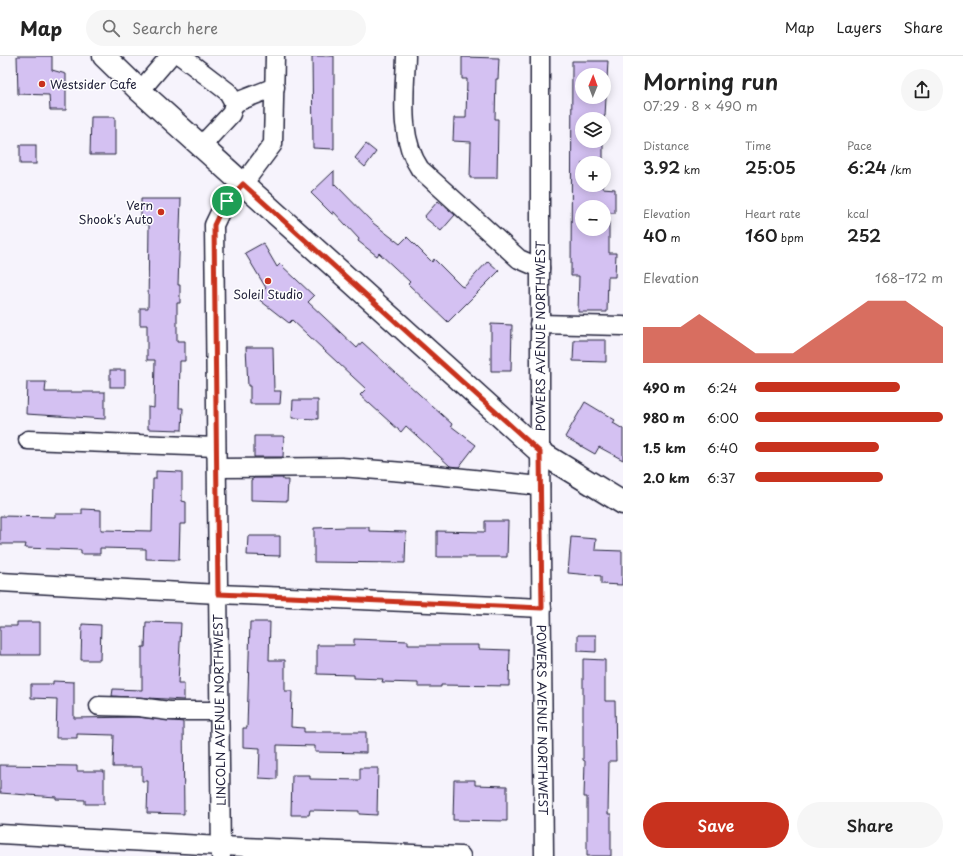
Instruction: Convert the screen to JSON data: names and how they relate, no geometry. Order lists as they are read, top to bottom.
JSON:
{
  "streets": {
    "street": ["POWERS AVENUE NORTHWEST", "LINCOLN AVENUE NORTHWEST"]
  },
  "places": ["Westsider Cafe", "Vern Shook's Auto", "Soleil Studio"],
  "north": "top",
  "page": {
    "header": "Map",
    "search": "Search here",
    "nav": ["Map", "Layers", "Share"],
    "heading": ["Morning run", "07:29 · 8 × 490 m"],
    "map_buttons": ["+", "−"],
    "stats": [
      ["Distance", "3.92 km"],
      ["Time", "25:05"],
      ["Pace", "6:24 /km"],
      ["Elevation", "40 m"],
      ["Heart rate", "160 bpm"],
      ["kcal", "252"]
    ],
    "chart": ["Elevation", "168–172 m"],
    "list": [
      {
        "name": "490 m",
        "note": "6:24"
      },
      {
        "name": "980 m",
        "note": "6:00"
      },
      {
        "name": "1.5 km",
        "note": "6:40"
      },
      {
        "name": "2.0 km",
        "note": "6:37"
      }
    ],
    "buttons": ["Save", "Share"]
  }
}
